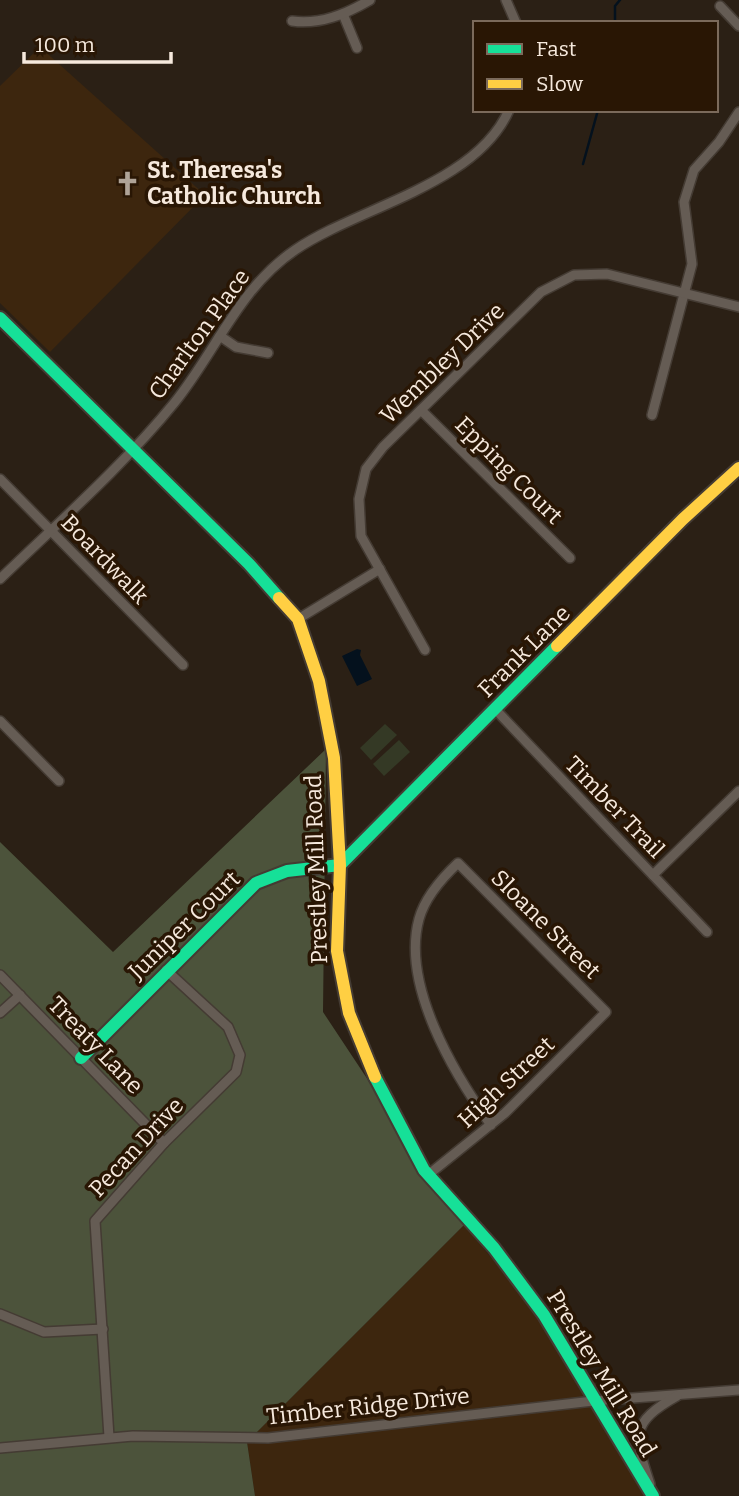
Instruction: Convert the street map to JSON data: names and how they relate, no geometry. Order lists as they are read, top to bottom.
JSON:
{
  "streets": {
    "street": [
      "Charlton Place",
      "Wembley Drive",
      "Epping Court",
      "Boardwalk",
      "Frank Lane",
      "Timber Trail",
      "Prestley Mill Road",
      "Sloane Street",
      "Juniper Court",
      "Treaty Lane",
      "High Street",
      "Pecan Drive",
      "Timber Ridge Drive"
    ]
  },
  "crossings": [
    ["Charlton Place", "Boardwalk"],
    ["Charlton Place", "Prestley Mill Road"],
    ["Wembley Drive", "Epping Court"],
    ["Frank Lane", "Timber Trail"],
    ["Frank Lane", "Prestley Mill Road"],
    ["Frank Lane", "Juniper Court"],
    ["Prestley Mill Road", "Juniper Court"],
    ["Prestley Mill Road", "High Street"],
    ["Prestley Mill Road", "Timber Ridge Drive"],
    ["Sloane Street", "High Street"],
    ["Juniper Court", "Treaty Lane"],
    ["Juniper Court", "Pecan Drive"],
    ["Treaty Lane", "Pecan Drive"],
    ["Pecan Drive", "Timber Ridge Drive"]
  ],
  "places": {
    "church": ["St. Theresa's Catholic Church"]
  },
  "legend": ["Fast", "Slow"],
  "scale_bar": "100 m"
}
